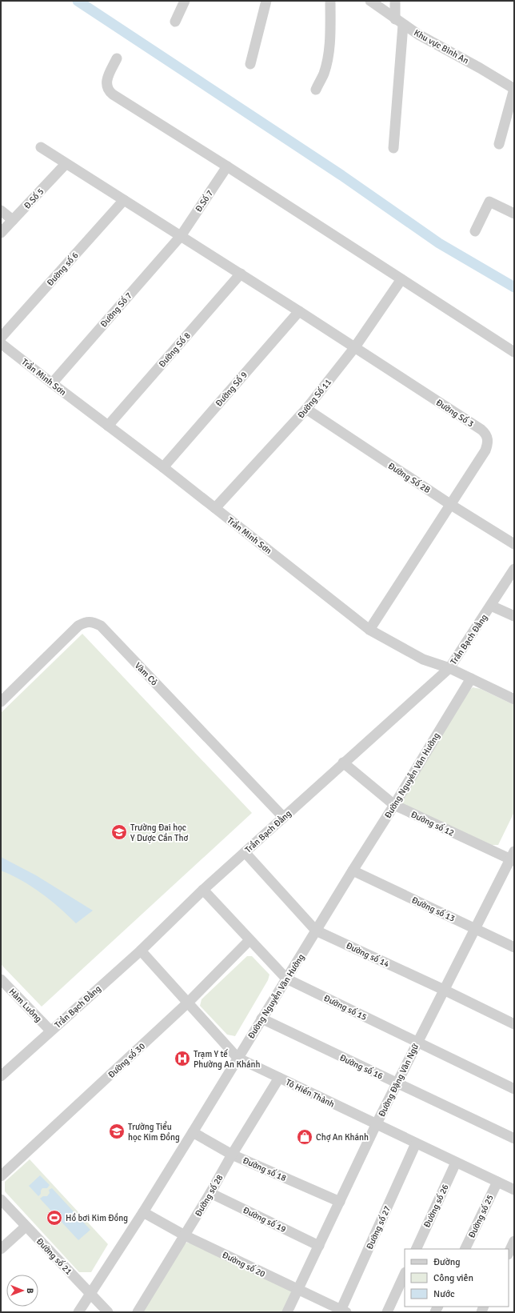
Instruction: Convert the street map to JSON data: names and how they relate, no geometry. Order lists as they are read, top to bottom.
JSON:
{
  "streets": {
    "street": [
      "Khu vực Bình An",
      "Đ.Số 5",
      "Đ.Số 7",
      "Đường số 6",
      "Đường Số 7",
      "Đường Số 8",
      "Trần Minh Sơn",
      "Đường Số 9",
      "Đường Số 11",
      "Đường Số 3",
      "Đường Số 2B",
      "Trần Bạch Đằng",
      "Vàm Cỏ",
      "Đường Nguyễn Văn Hưởng",
      "Đường số 12",
      "Đường số 13",
      "Đường số 14",
      "Hàm Luông",
      "Đường số 15",
      "Đường số 30",
      "Đường số 16",
      "Đường Đặng Văn Ngữ",
      "Tô Hiến Thành",
      "Đường số 18",
      "Đường số 28",
      "Đường số 26",
      "Đường số 25",
      "Đường số 19",
      "Đường số 27",
      "Đường số 21",
      "Đường số 20"
    ]
  },
  "crossings": [
    ["Đ.Số 7", "Đường Số 7"],
    ["Đường Số 7", "Trần Minh Sơn"],
    ["Đường Số 8", "Trần Minh Sơn"],
    ["Trần Minh Sơn", "Đường Số 9"],
    ["Trần Minh Sơn", "Đường Số 11"],
    ["Trần Minh Sơn", "Trần Bạch Đằng"],
    ["Trần Minh Sơn", "Đường Nguyễn Văn Hưởng"],
    ["Đường Số 11", "Đường Số 3"],
    ["Đường Số 11", "Đường Số 2B"],
    ["Đường Số 3", "Đường Số 2B"],
    ["Trần Bạch Đằng", "Vàm Cỏ"],
    ["Trần Bạch Đằng", "Đường số 12"],
    ["Trần Bạch Đằng", "Đường số 14"],
    ["Trần Bạch Đằng", "Hàm Luông"],
    ["Trần Bạch Đằng", "Đường số 15"],
    ["Trần Bạch Đằng", "Tô Hiến Thành"],
    ["Đường Nguyễn Văn Hưởng", "Đường số 12"],
    ["Đường Nguyễn Văn Hưởng", "Đường số 13"],
    ["Đường Nguyễn Văn Hưởng", "Đường số 14"],
    ["Đường Nguyễn Văn Hưởng", "Đường số 15"],
    ["Đường Nguyễn Văn Hưởng", "Đường số 16"],
    ["Đường Nguyễn Văn Hưởng", "Tô Hiến Thành"],
    ["Đường Nguyễn Văn Hưởng", "Đường số 18"],
    ["Đường Nguyễn Văn Hưởng", "Đường số 21"],
    ["Đường Nguyễn Văn Hưởng", "Đường số 20"],
    ["Đường số 12", "Đường Đặng Văn Ngữ"],
    ["Đường số 13", "Đường Đặng Văn Ngữ"],
    ["Đường số 14", "Đường Đặng Văn Ngữ"],
    ["Đường số 15", "Đường số 30"],
    ["Đường số 15", "Đường Đặng Văn Ngữ"],
    ["Đường số 30", "Tô Hiến Thành"],
    ["Đường số 16", "Đường Đặng Văn Ngữ"],
    ["Đường Đặng Văn Ngữ", "Tô Hiến Thành"],
    ["Đường Đặng Văn Ngữ", "Đường số 18"],
    ["Đường Đặng Văn Ngữ", "Đường số 19"],
    ["Đường Đặng Văn Ngữ", "Đường số 20"],
    ["Tô Hiến Thành", "Đường số 28"],
    ["Tô Hiến Thành", "Đường số 26"],
    ["Tô Hiến Thành", "Đường số 25"],
    ["Tô Hiến Thành", "Đường số 27"],
    ["Đường số 18", "Đường số 28"],
    ["Đường số 28", "Đường số 19"],
    ["Đường số 28", "Đường số 20"],
    ["Đường số 27", "Đường số 20"]
  ],
  "places": {
    "school or university": ["Trường Đại học Y Dược Cần Thơ", "Trường Tiểu học Kim Đồng"],
    "hospital": ["Trạm Y tế Phường An Khánh"],
    "shop": ["Chợ An Khánh"],
    "sports": ["Hồ bơi Kim Đồng"]
  },
  "legend": ["Đường", "Công viên", "Nước"],
  "north": "right"
}
